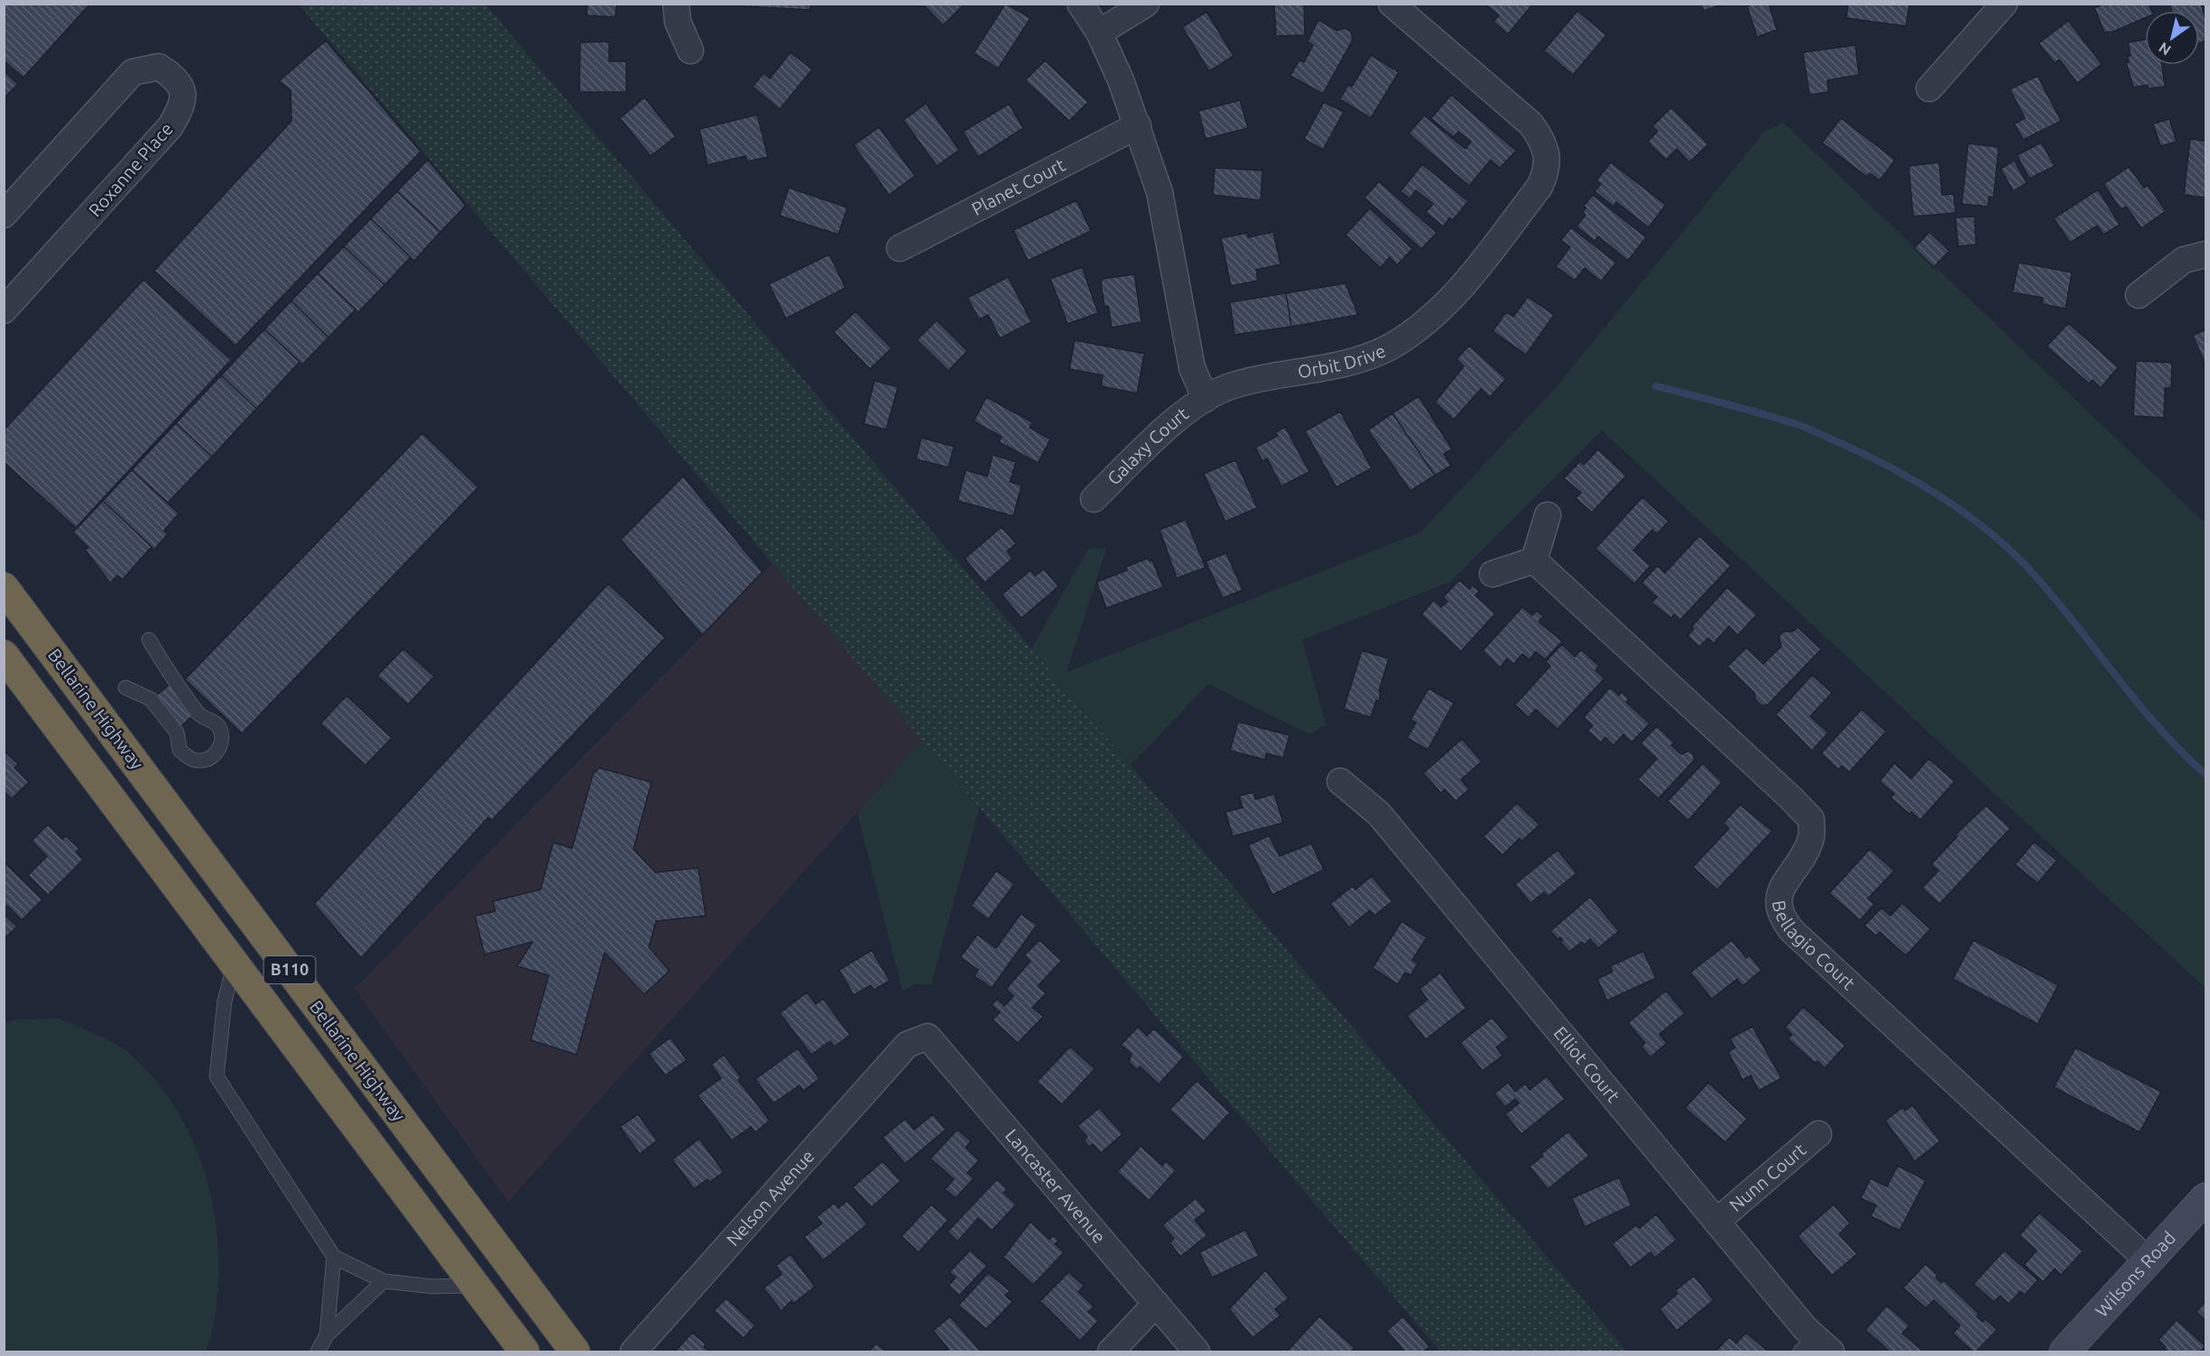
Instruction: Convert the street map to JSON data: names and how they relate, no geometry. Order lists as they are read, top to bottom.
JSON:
{
  "streets": {
    "highway": ["Bellarine Highway", "B110"],
    "street": [
      "Roxanne Place",
      "Planet Court",
      "Orbit Drive",
      "Galaxy Court",
      "Bellagio Court",
      "Elliot Court",
      "Nunn Court",
      "Lancaster Avenue",
      "Nelson Avenue",
      "Wilsons Road"
    ]
  },
  "crossings": [
    ["Orbit Drive", "Galaxy Court"],
    ["Bellagio Court", "Wilsons Road"],
    ["Elliot Court", "Nunn Court"],
    ["Lancaster Avenue", "Nelson Avenue"]
  ],
  "north": "bottom left"
}
